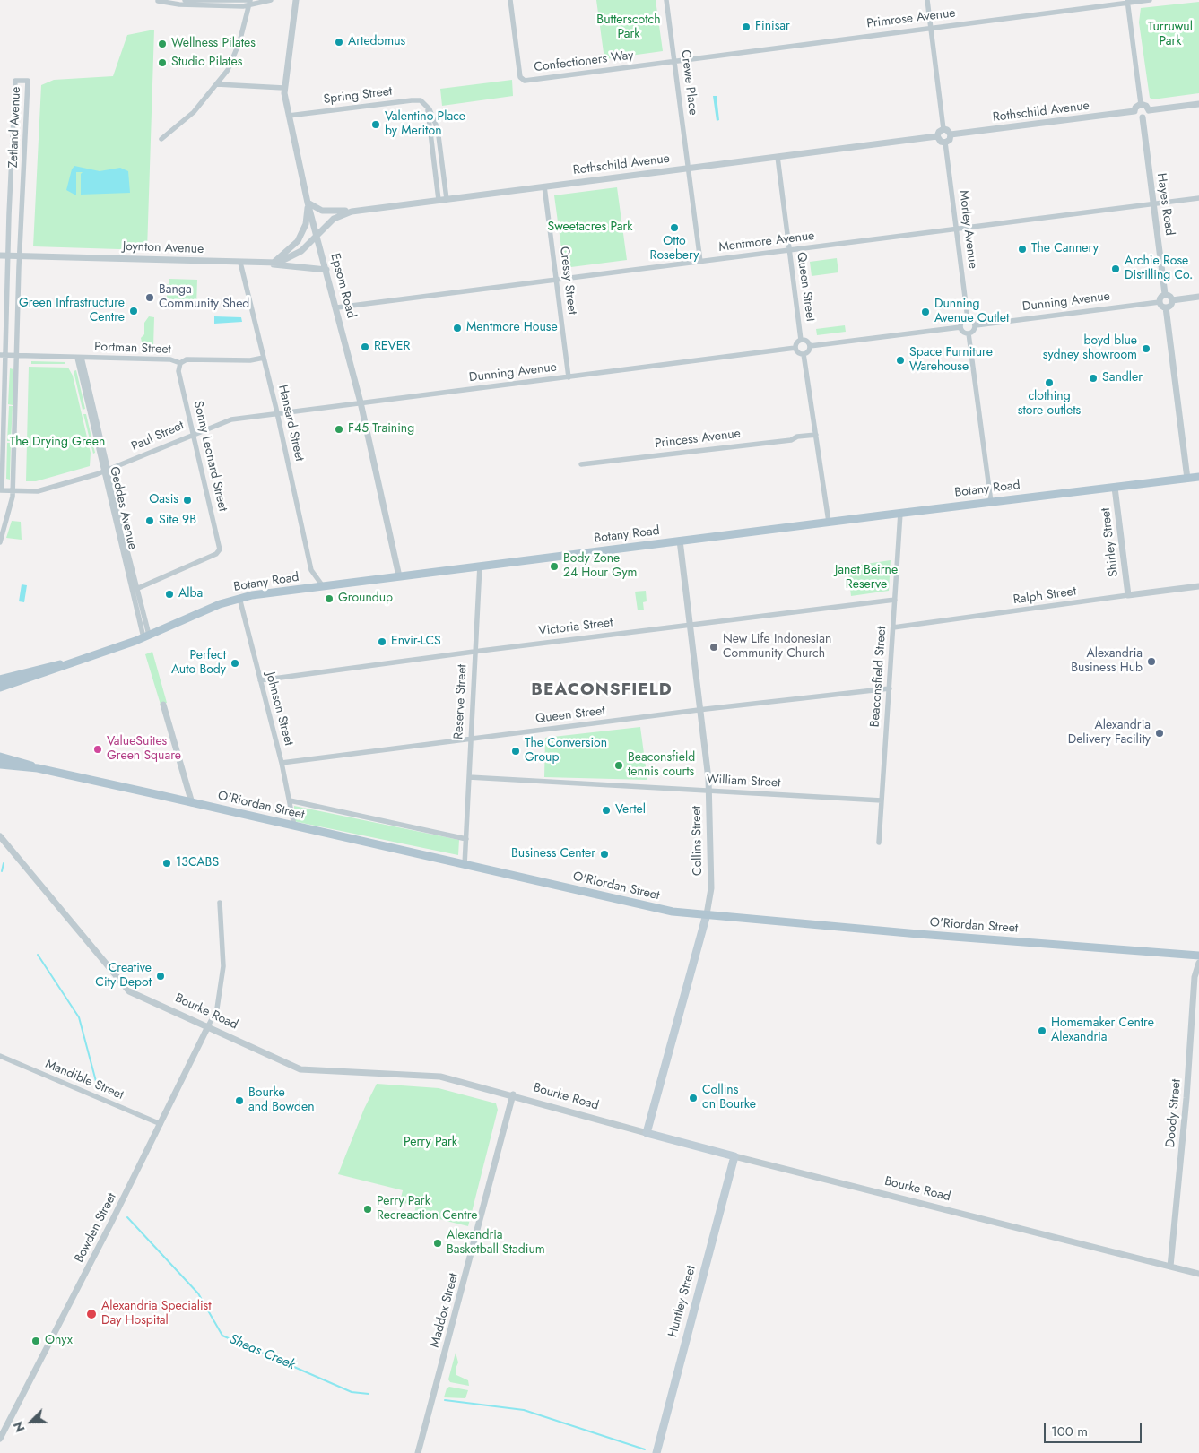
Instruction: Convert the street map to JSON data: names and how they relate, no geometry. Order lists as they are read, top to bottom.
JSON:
{
  "streets": {
    "main road": [
      "Botany Road",
      "O'Riordan Street",
      "Collins Street",
      "Bourke Road",
      "Huntley Street"
    ],
    "street": [
      "Primrose Avenue",
      "Confectioners Way",
      "Crewe Place",
      "Spring Street",
      "Rothschild Avenue",
      "Zetland Avenue",
      "Hayes Road",
      "Morley Avenue",
      "Mentmore Avenue",
      "Joynton Avenue",
      "Cressy Street",
      "Epsom Road",
      "Queen Street",
      "Dunning Avenue",
      "Portman Street",
      "Hansard Street",
      "Paul Street",
      "Princess Avenue",
      "Sonny Leonard Street",
      "Geddes Avenue",
      "Shirley Street",
      "Ralph Street",
      "Victoria Street",
      "Beaconsfield Street",
      "Reserve Street",
      "Johnson Street",
      "William Street",
      "Mandible Street",
      "Doody Street",
      "Bowden Street",
      "Maddox Street"
    ]
  },
  "crossings": [
    ["Primrose Avenue", "Confectioners Way"],
    ["Primrose Avenue", "Crewe Place"],
    ["Confectioners Way", "Crewe Place"],
    ["Crewe Place", "Rothschild Avenue"],
    ["Crewe Place", "Mentmore Avenue"],
    ["Spring Street", "Epsom Road"],
    ["Rothschild Avenue", "Hayes Road"],
    ["Rothschild Avenue", "Morley Avenue"],
    ["Rothschild Avenue", "Joynton Avenue"],
    ["Rothschild Avenue", "Cressy Street"],
    ["Rothschild Avenue", "Epsom Road"],
    ["Rothschild Avenue", "Queen Street"],
    ["Zetland Avenue", "Joynton Avenue"],
    ["Zetland Avenue", "Portman Street"],
    ["Zetland Avenue", "Paul Street"],
    ["Hayes Road", "Mentmore Avenue"],
    ["Hayes Road", "Dunning Avenue"],
    ["Morley Avenue", "Mentmore Avenue"],
    ["Morley Avenue", "Dunning Avenue"],
    ["Mentmore Avenue", "Cressy Street"],
    ["Mentmore Avenue", "Epsom Road"],
    ["Mentmore Avenue", "Queen Street"],
    ["Joynton Avenue", "Epsom Road"],
    ["Joynton Avenue", "Hansard Street"],
    ["Cressy Street", "Dunning Avenue"],
    ["Epsom Road", "Dunning Avenue"],
    ["Epsom Road", "Botany Road"],
    ["Queen Street", "Dunning Avenue"],
    ["Queen Street", "Beaconsfield Street"],
    ["Queen Street", "Reserve Street"],
    ["Queen Street", "Johnson Street"],
    ["Queen Street", "Collins Street"],
    ["Dunning Avenue", "Hansard Street"],
    ["Dunning Avenue", "Paul Street"],
    ["Portman Street", "Hansard Street"],
    ["Portman Street", "Sonny Leonard Street"],
    ["Portman Street", "Geddes Avenue"],
    ["Hansard Street", "Botany Road"],
    ["Paul Street", "Sonny Leonard Street"],
    ["Paul Street", "Geddes Avenue"],
    ["Sonny Leonard Street", "Geddes Avenue"],
    ["Botany Road", "Geddes Avenue"],
    ["Botany Road", "Shirley Street"],
    ["Botany Road", "Beaconsfield Street"],
    ["Botany Road", "Reserve Street"],
    ["Botany Road", "Johnson Street"],
    ["Botany Road", "Collins Street"],
    ["Shirley Street", "Ralph Street"],
    ["Ralph Street", "Beaconsfield Street"],
    ["Victoria Street", "Beaconsfield Street"],
    ["Victoria Street", "Reserve Street"],
    ["Victoria Street", "Johnson Street"],
    ["Victoria Street", "Collins Street"],
    ["Beaconsfield Street", "William Street"],
    ["Reserve Street", "William Street"],
    ["Reserve Street", "O'Riordan Street"],
    ["Johnson Street", "O'Riordan Street"],
    ["William Street", "Collins Street"],
    ["O'Riordan Street", "Collins Street"],
    ["Collins Street", "Bourke Road"],
    ["Bourke Road", "Doody Street"],
    ["Bourke Road", "Bowden Street"],
    ["Bourke Road", "Huntley Street"],
    ["Bourke Road", "Maddox Street"],
    ["Mandible Street", "Bowden Street"]
  ],
  "districts": ["BEACONSFIELD"],
  "water": ["Sheas Creek"],
  "parks": [
    "Butterscotch Park",
    "Turruwul Park",
    "Sweetacres Park",
    "The Drying Green",
    "Janet Beirne Reserve",
    "Perry Park"
  ],
  "places": [
    "Finisar",
    "Artedomus",
    "Wellness Pilates",
    "Studio Pilates",
    "Valentino Place by Meriton",
    "Otto Rosebery",
    "The Cannery",
    "Archie Rose Distilling Co.",
    "Banga Community Shed",
    "Green Infrastructure Centre",
    "Dunning Avenue Outlet",
    "Mentmore House",
    "REVER",
    "boyd blue sydney showroom",
    "Space Furniture Warehouse",
    "Sandler",
    "clothing store outlets",
    "F45 Training",
    "Oasis",
    "Site 9B",
    "Body Zone 24 Hour Gym",
    "Alba",
    "Groundup",
    "Envir-LCS",
    "New Life Indonesian Community Church",
    "Alexandria Business Hub",
    "Perfect Auto Body",
    "Alexandria Delivery Facility",
    "ValueSuites Green Square",
    "The Conversion Group",
    "Beaconsfield tennis courts",
    "Vertel",
    "Business Center",
    "13CABS",
    "Creative City Depot",
    "Homemaker Centre Alexandria",
    "Collins on Bourke",
    "Bourke and Bowden",
    "Perry Park Recreaction Centre",
    "Alexandria Basketball Stadium",
    "Alexandria Specialist Day Hospital",
    "Onyx"
  ],
  "scale_bar": "100 m",
  "north": "bottom left"
}
